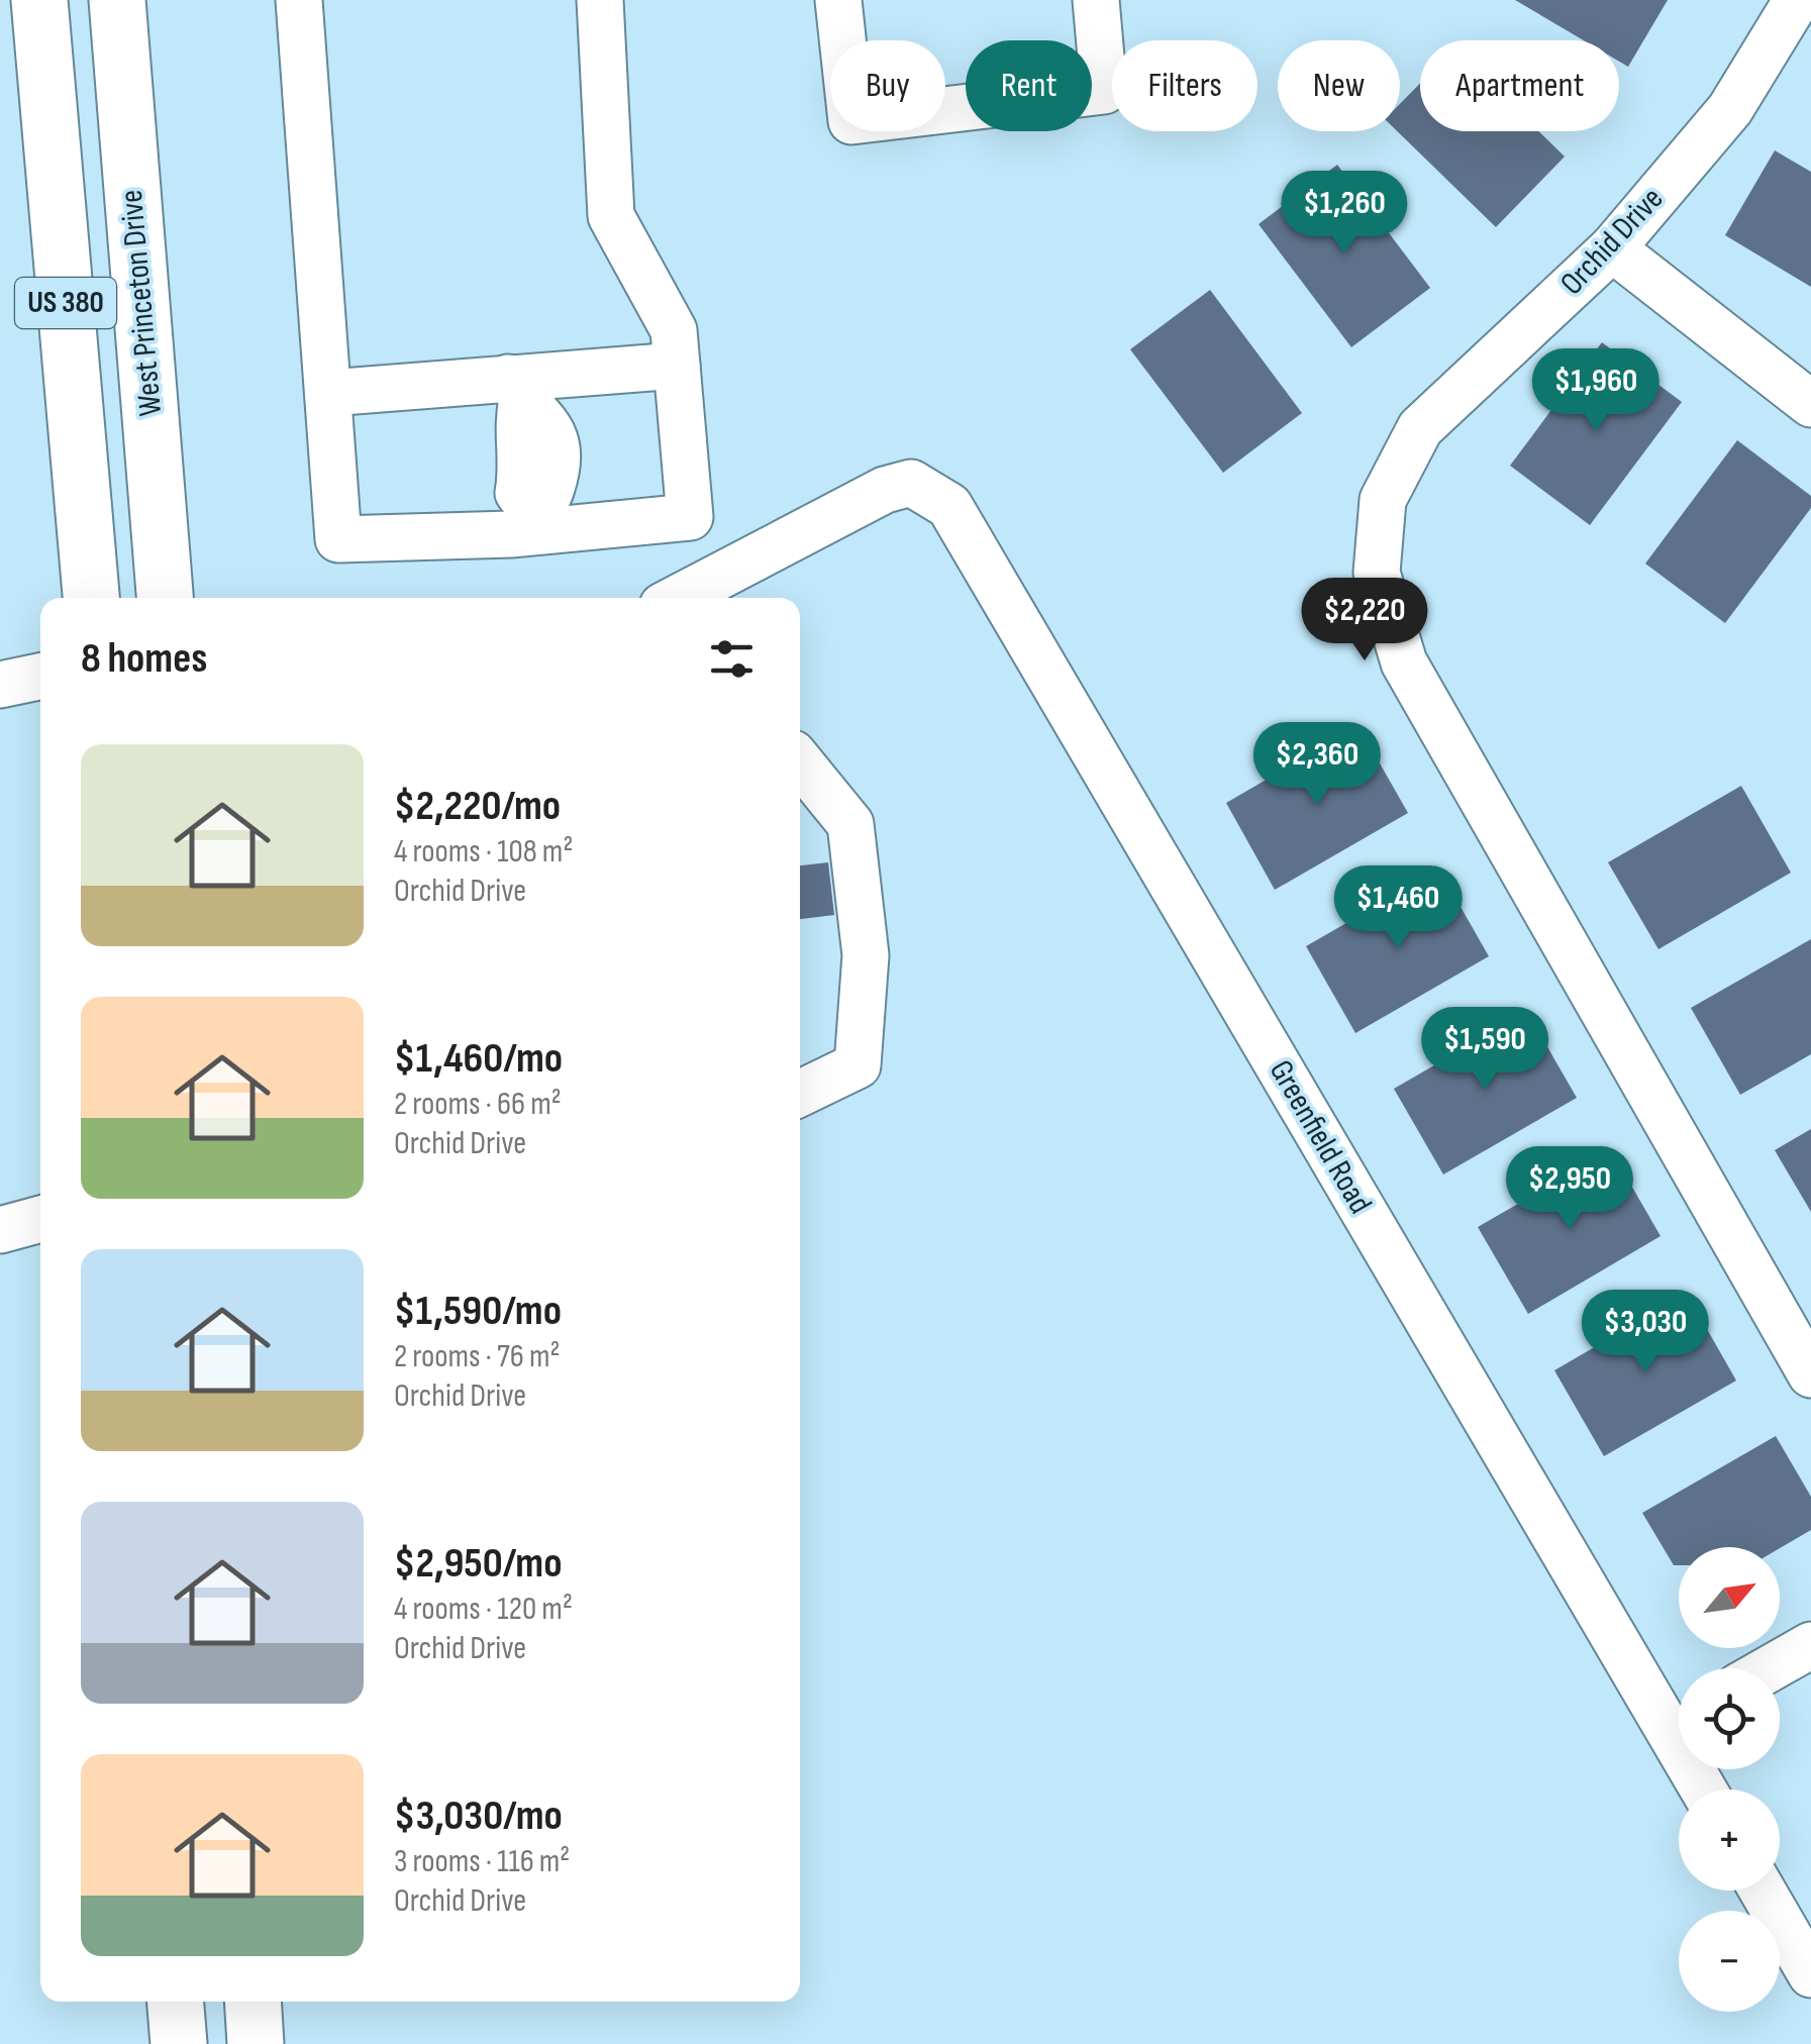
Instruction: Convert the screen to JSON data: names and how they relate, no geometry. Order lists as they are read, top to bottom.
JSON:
{
  "streets": {
    "highway": ["US 380", "West Princeton Drive"],
    "street": ["Orchid Drive", "Greenfield Road"]
  },
  "north": "top right",
  "page": {
    "chip": [
      "Buy",
      "Rent",
      "Filters",
      "New",
      "Apartment"
    ],
    "price": [
      "$1,260",
      "$1,960",
      "$2,220",
      "$2,360",
      "$1,460",
      "$1,590",
      "$2,950",
      "$3,030"
    ],
    "heading": "8 homes",
    "list": [
      {
        "name": "$2,220/mo",
        "note": "4 rooms · 108 m² · Orchid Drive"
      },
      {
        "name": "$1,460/mo",
        "note": "2 rooms · 66 m² · Orchid Drive"
      },
      {
        "name": "$1,590/mo",
        "note": "2 rooms · 76 m² · Orchid Drive"
      },
      {
        "name": "$2,950/mo",
        "note": "4 rooms · 120 m² · Orchid Drive"
      },
      {
        "name": "$3,030/mo",
        "note": "3 rooms · 116 m² · Orchid Drive"
      }
    ],
    "map_buttons": ["+", "−"]
  }
}
